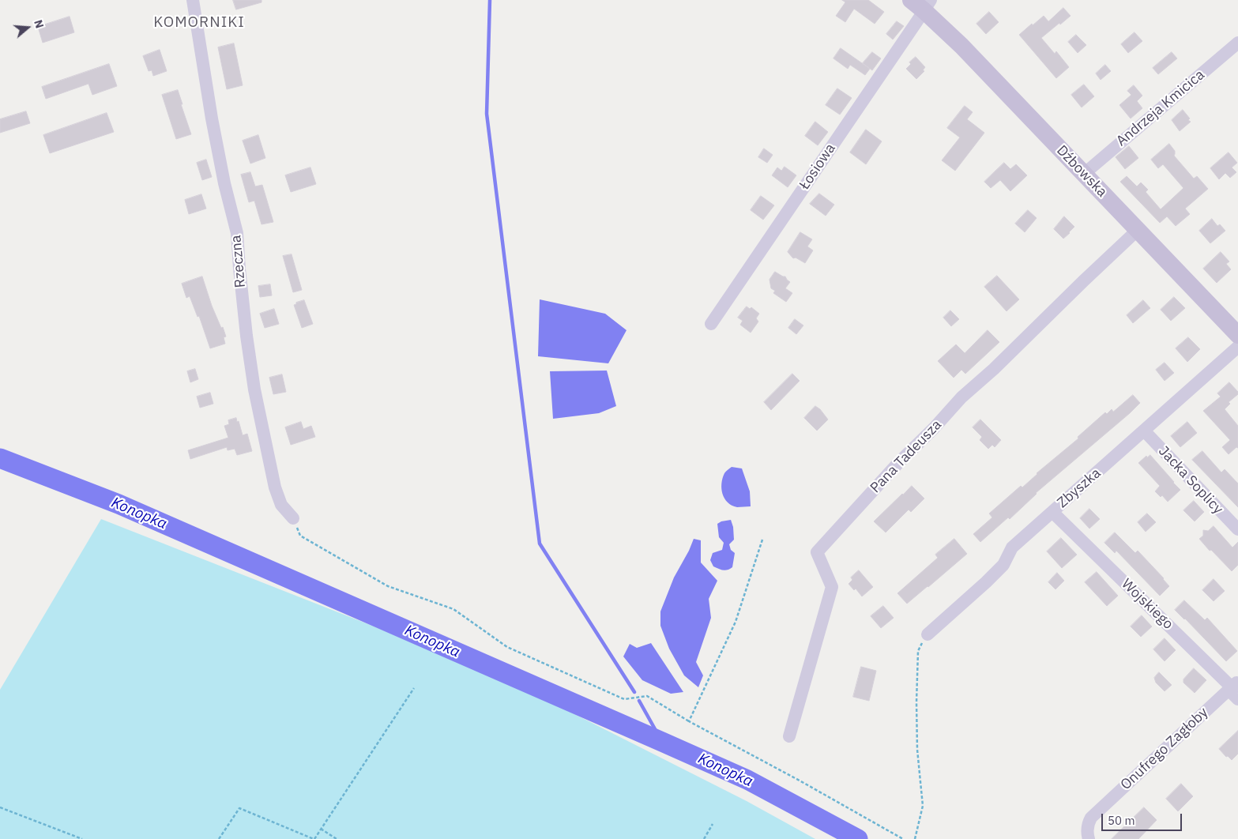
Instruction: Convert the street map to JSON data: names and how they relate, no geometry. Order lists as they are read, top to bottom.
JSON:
{
  "streets": {
    "main road": ["Dźbowska"],
    "street": [
      "Andrzeja Kmicica",
      "Łosiowa",
      "Rzeczna",
      "Pana Tadeusza",
      "Jacka Soplicy",
      "Zbyszka",
      "Wojskiego",
      "Onufrego Zagłoby"
    ]
  },
  "crossings": [
    ["Andrzeja Kmicica", "Dźbowska"],
    ["Łosiowa", "Dźbowska"],
    ["Dźbowska", "Pana Tadeusza"],
    ["Jacka Soplicy", "Zbyszka"],
    ["Zbyszka", "Wojskiego"],
    ["Wojskiego", "Onufrego Zagłoby"]
  ],
  "districts": ["KOMORNIKI"],
  "water": ["Konopka"],
  "scale_bar": "50 m",
  "north": "right"
}
